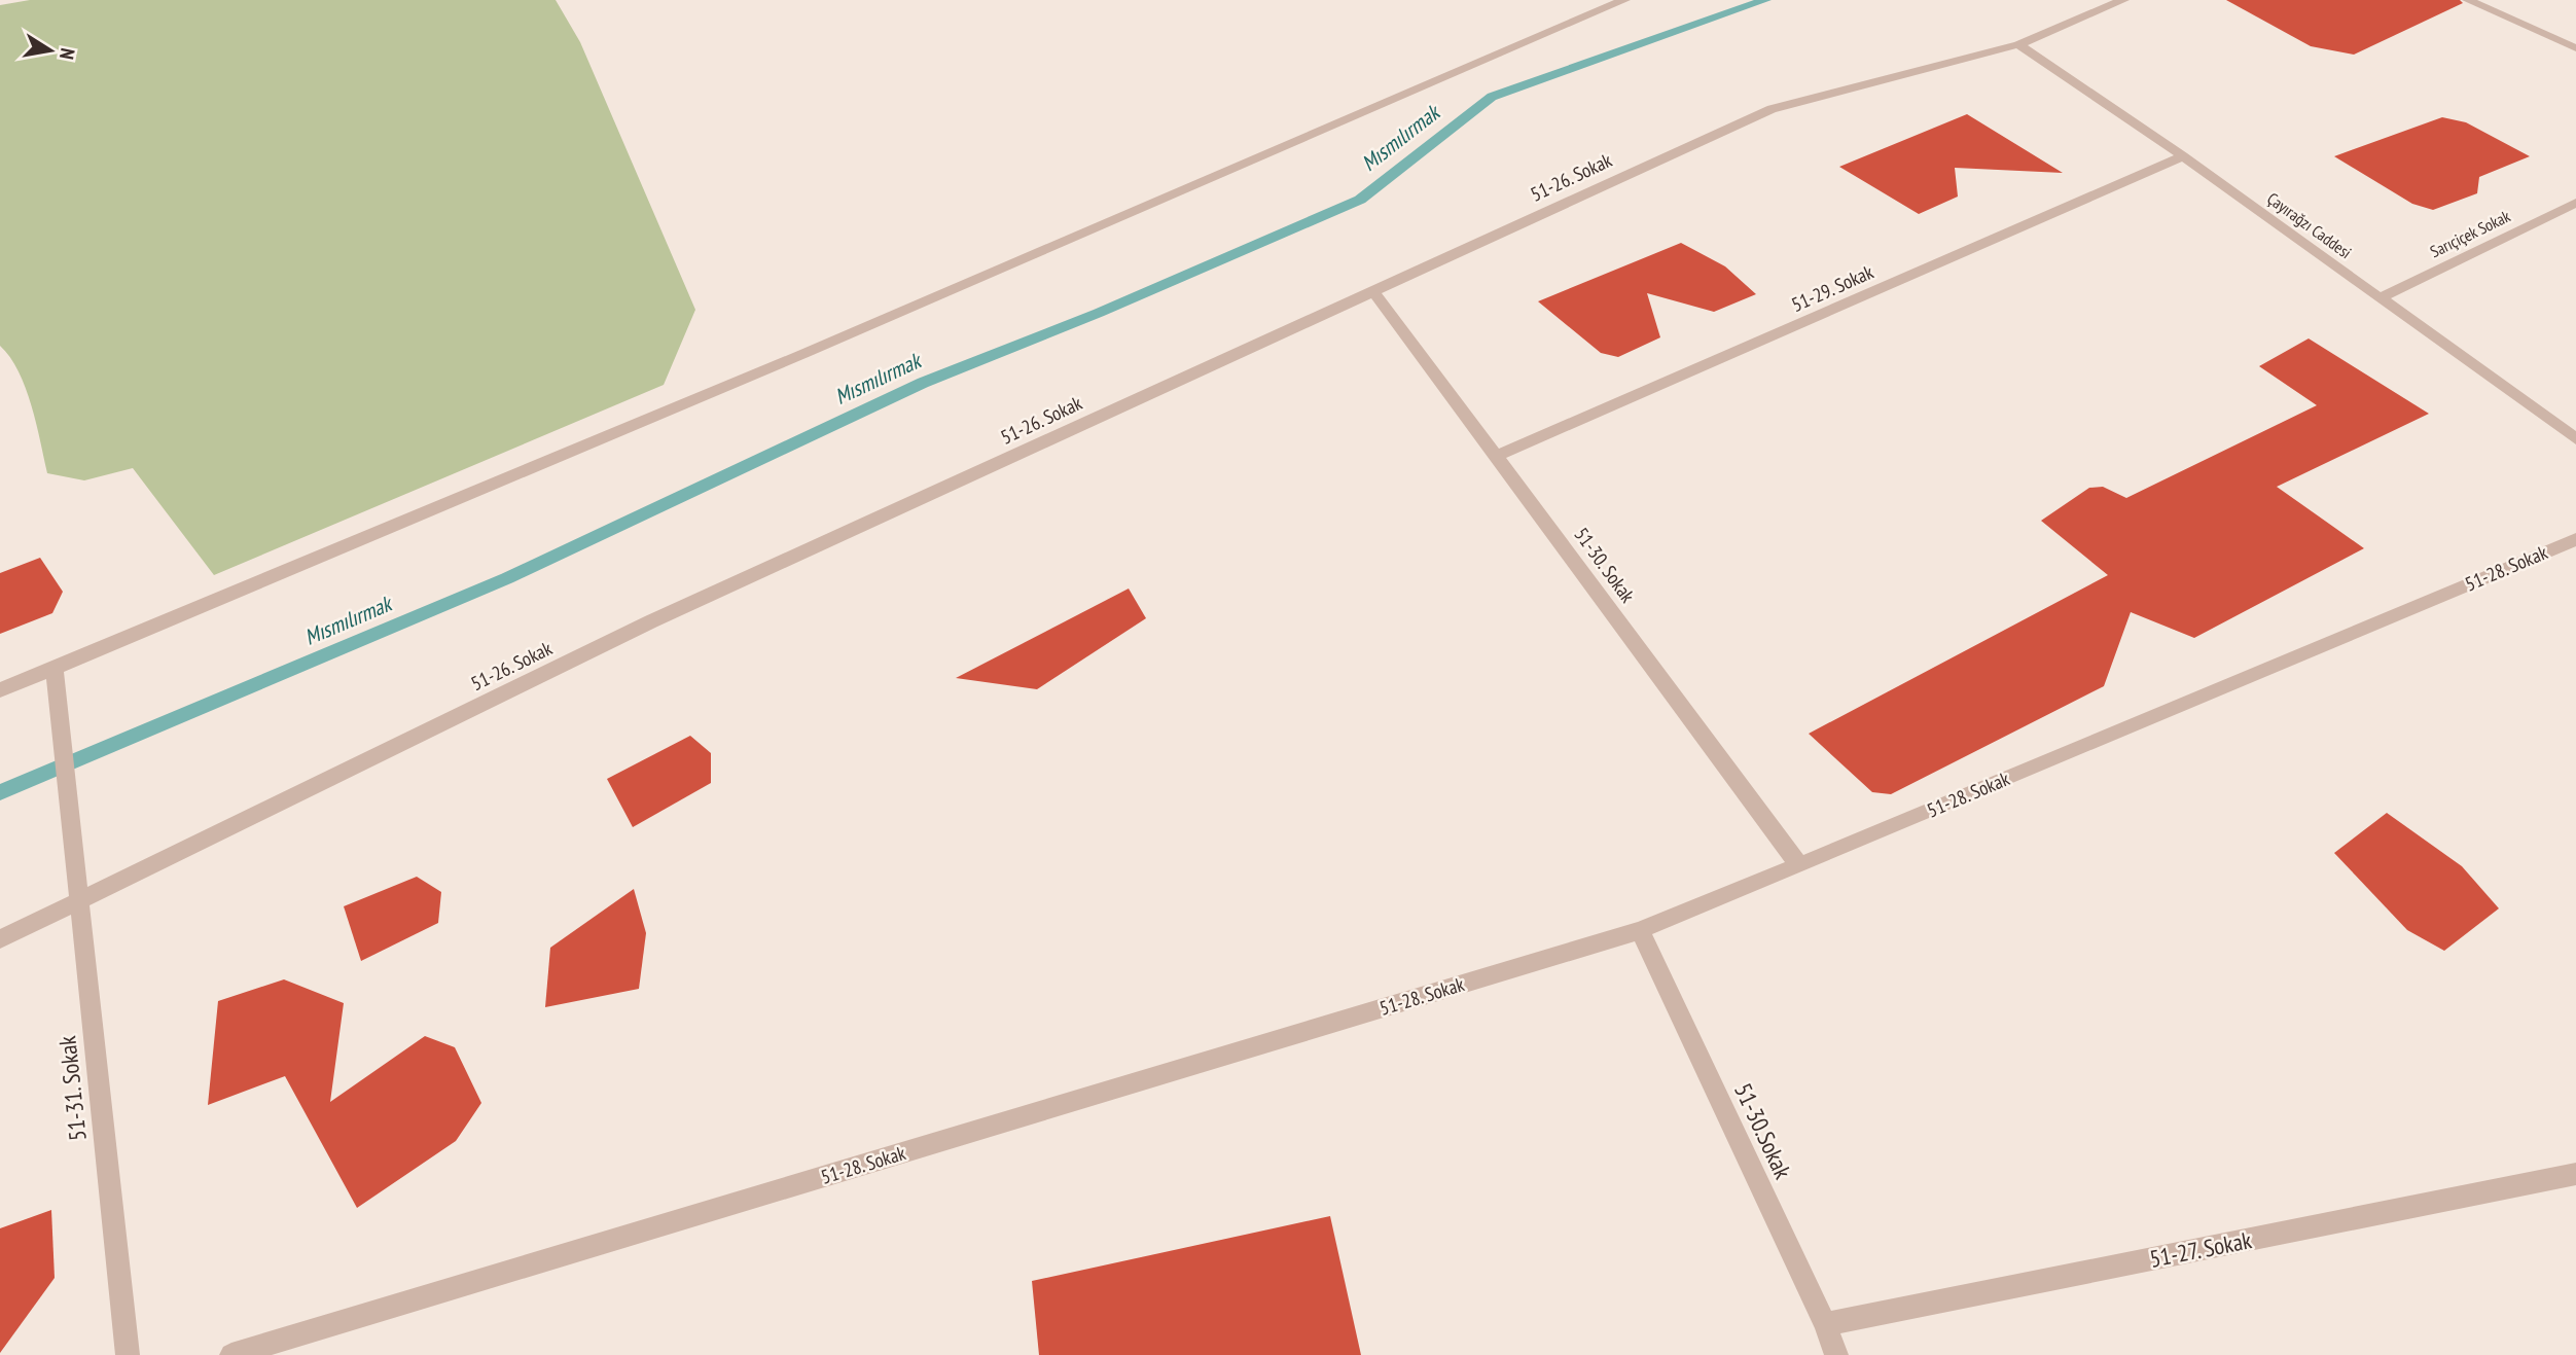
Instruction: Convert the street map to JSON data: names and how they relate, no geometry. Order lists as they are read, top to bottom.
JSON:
{
  "streets": {
    "street": [
      "51-26. Sokak",
      "Çayırağzı Caddesi",
      "Sarıçiçek Sokak",
      "51-29. Sokak",
      "51-30. Sokak",
      "51-28. Sokak",
      "51-31. Sokak",
      "51-30.Sokak",
      "51-27. Sokak"
    ]
  },
  "crossings": [
    ["51-26. Sokak", "Çayırağzı Caddesi"],
    ["51-26. Sokak", "51-30. Sokak"],
    ["51-26. Sokak", "51-31. Sokak"],
    ["Çayırağzı Caddesi", "Sarıçiçek Sokak"],
    ["Çayırağzı Caddesi", "51-29. Sokak"],
    ["51-29. Sokak", "51-30. Sokak"],
    ["51-30. Sokak", "51-28. Sokak"],
    ["51-28. Sokak", "51-30.Sokak"],
    ["51-30.Sokak", "51-27. Sokak"]
  ],
  "water": ["Mısmılırmak"],
  "north": "right"
}
